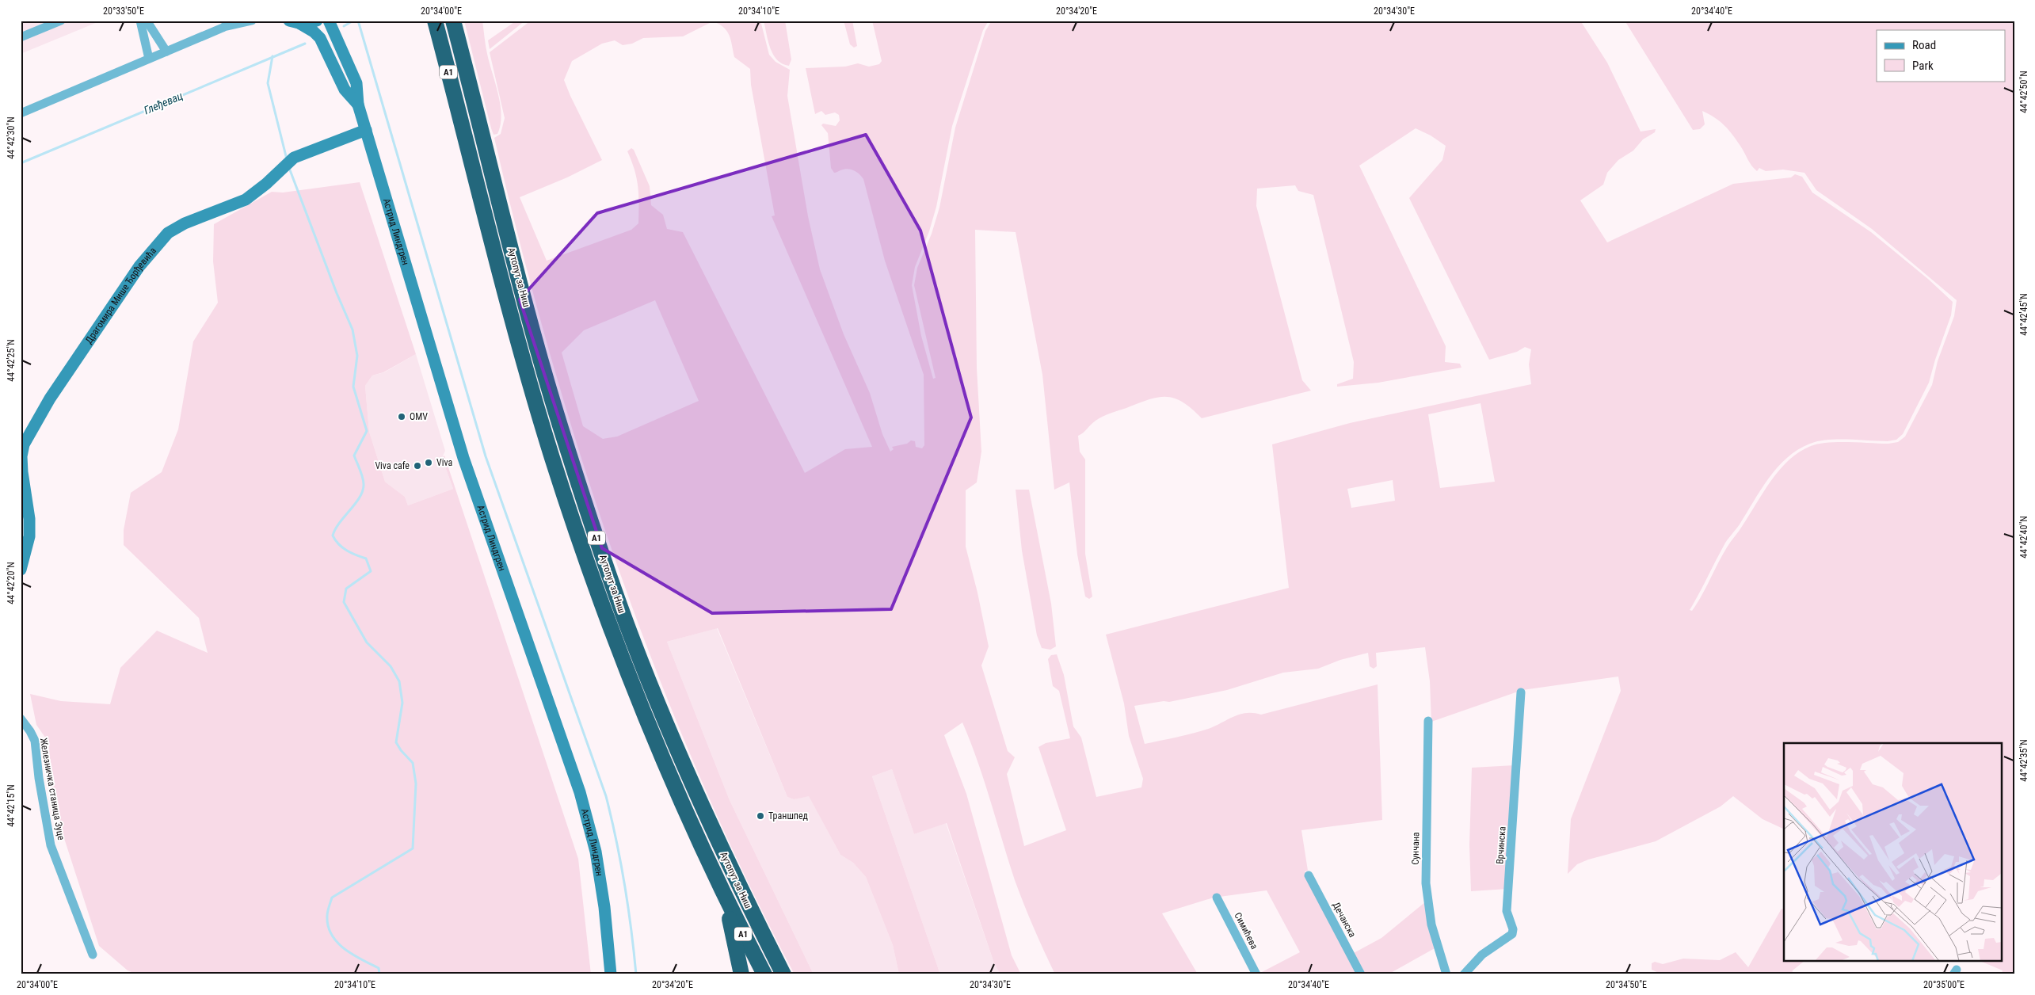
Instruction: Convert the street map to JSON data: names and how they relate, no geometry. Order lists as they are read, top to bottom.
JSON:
{
  "streets": {
    "highway": ["A1", "Аутопут за Ниш"],
    "street": [
      "Астрид Линдгрен",
      "Драгомира Мише Ђорђевића",
      "Железничка станица Зуце",
      "Врчинска",
      "Сунчана",
      "Дечанска",
      "Симићева"
    ]
  },
  "crossings": [
    ["Астрид Линдгрен", "Драгомира Мише Ђорђевића"]
  ],
  "water": ["Глеђевац"],
  "places": [
    "OMV",
    "Viva",
    "Viva cafe",
    "Траншпед"
  ],
  "legend": ["Road", "Park"],
  "coordinates": [
    "20°33'50\"E",
    "20°34'00\"E",
    "20°34'10\"E",
    "20°34'20\"E",
    "20°34'30\"E",
    "20°34'40\"E",
    "44°42'50\"N",
    "44°42'30\"N",
    "44°42'45\"N",
    "44°42'25\"N",
    "44°42'40\"N",
    "44°42'20\"N",
    "44°42'35\"N",
    "44°42'15\"N",
    "20°34'50\"E",
    "20°35'00\"E"
  ]
}
